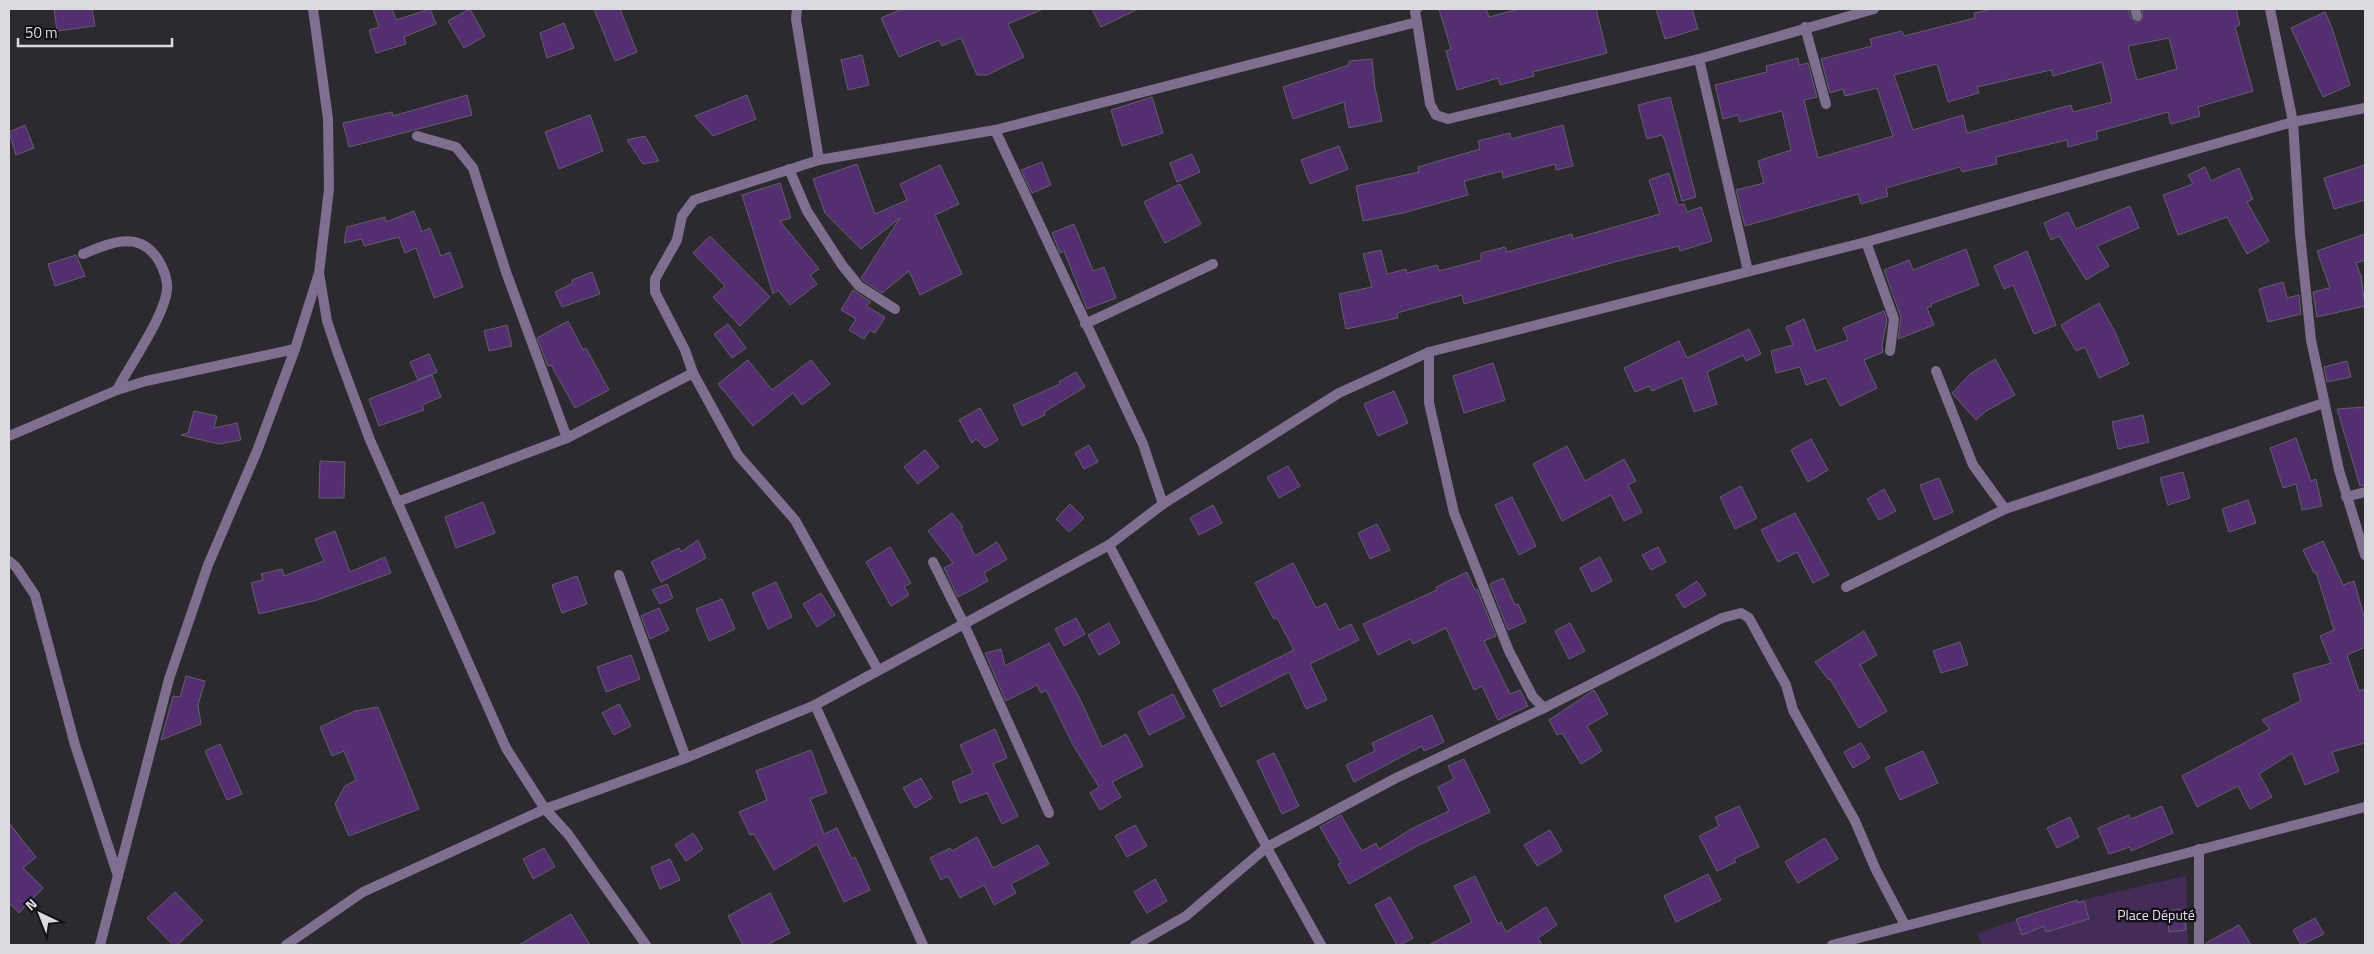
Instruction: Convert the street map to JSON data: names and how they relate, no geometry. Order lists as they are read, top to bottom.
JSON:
{
  "parks": ["Place Député"],
  "scale_bar": "50 m",
  "north": "top left"
}
